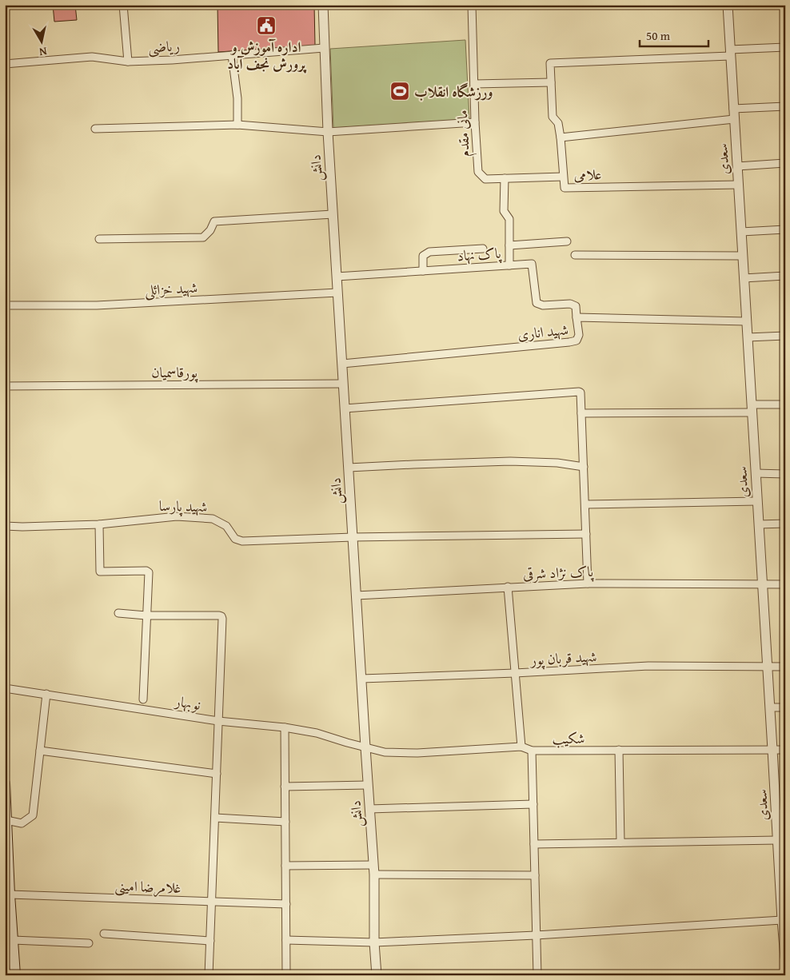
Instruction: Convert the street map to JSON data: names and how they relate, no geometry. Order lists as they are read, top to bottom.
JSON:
{
  "streets": {
    "street": [
      "ریاضی",
      "مانی مقدم",
      "سعدی",
      "دانش",
      "علامی",
      "پاک نهاد",
      "شهید خزائلی",
      "شهید اناری",
      "پورقاسمیان",
      "شهید پارسا",
      "پاک نژاد شرقی",
      "شهید قربان پور",
      "نوبهار",
      "شکیب",
      "غلامرضا امینی"
    ]
  },
  "crossings": [
    ["ریاضی", "دانش"],
    ["مانی مقدم", "علامی"],
    ["سعدی", "علامی"],
    ["سعدی", "شهید اناری"],
    ["سعدی", "پاک نژاد شرقی"],
    ["سعدی", "شهید قربان پور"],
    ["سعدی", "شکیب"],
    ["دانش", "پاک نهاد"],
    ["دانش", "شهید خزائلی"],
    ["دانش", "شهید اناری"],
    ["دانش", "پورقاسمیان"],
    ["دانش", "شهید پارسا"],
    ["دانش", "پاک نژاد شرقی"],
    ["دانش", "شهید قربان پور"],
    ["دانش", "نوبهار"],
    ["دانش", "شکیب"],
    ["پاک نهاد", "شهید اناری"],
    ["نوبهار", "شکیب"]
  ],
  "places": {
    "public building": ["اداره آموزش و پرورش نجف آباد"],
    "sports": ["ورزشگاه انقلاب"]
  },
  "scale_bar": "50 m",
  "north": "bottom"
}
